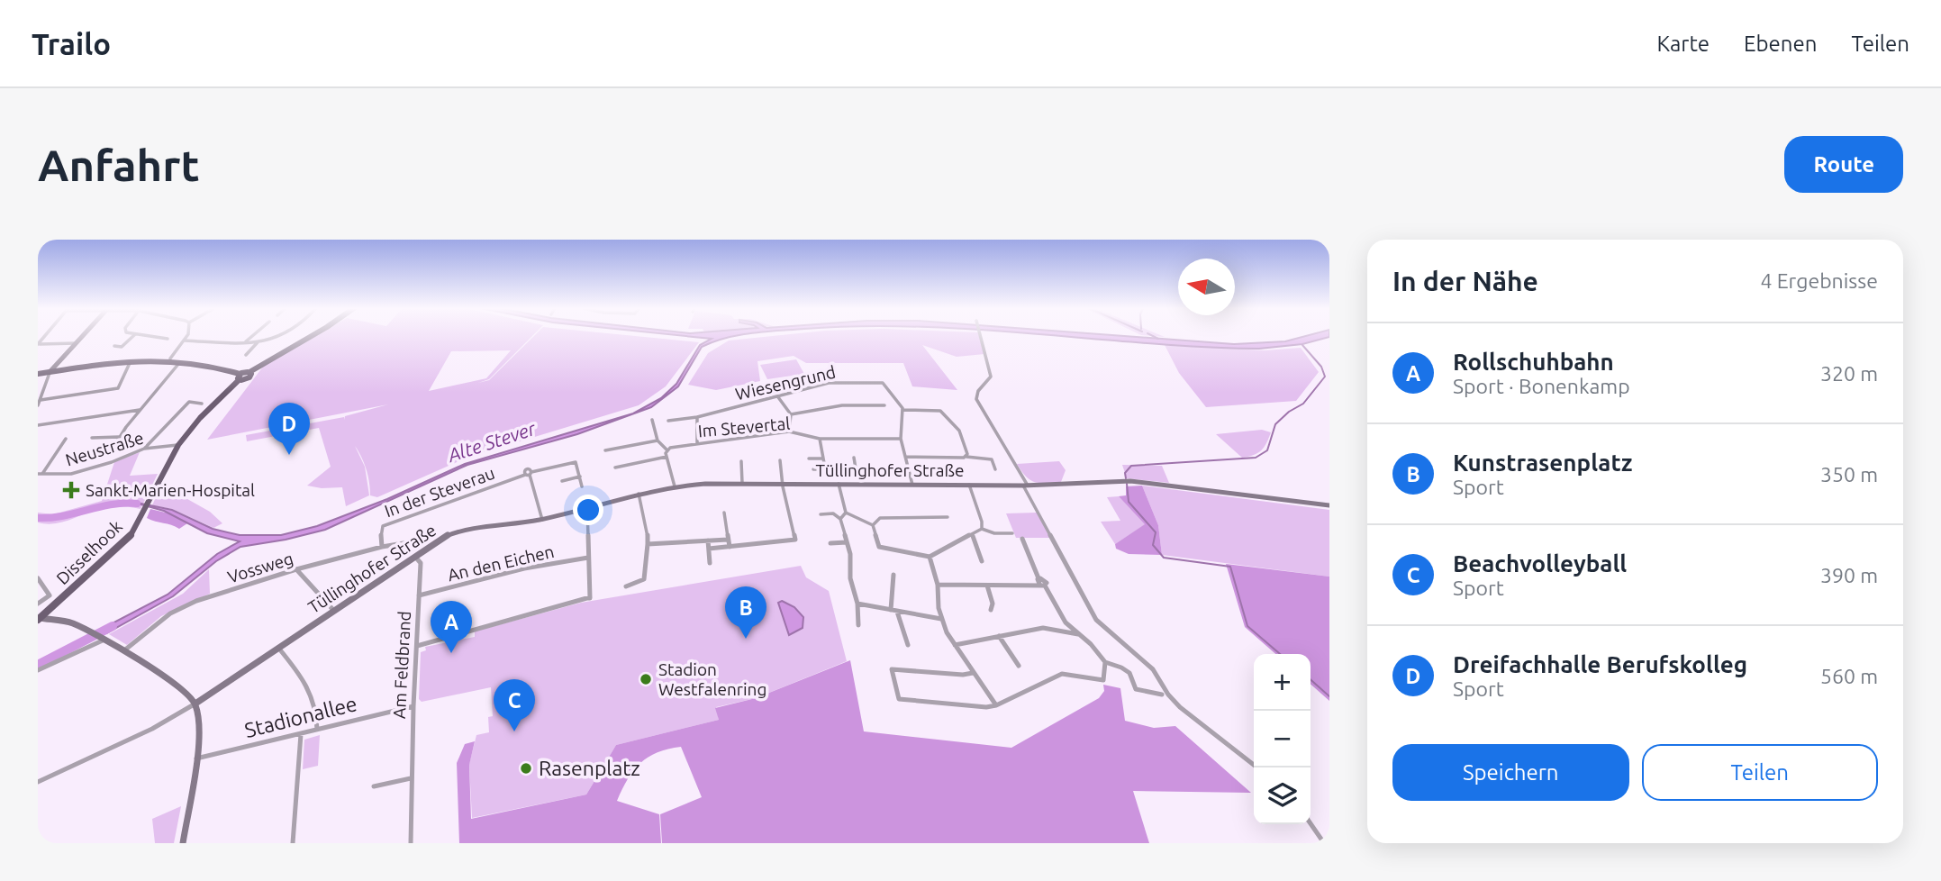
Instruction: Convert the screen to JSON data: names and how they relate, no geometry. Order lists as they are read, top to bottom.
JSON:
{
  "streets": {
    "main road": ["Tüllinghofer Straße", "Disselhook"],
    "street": [
      "Wiesengrund",
      "Im Stevertal",
      "Neustraße",
      "In der Steverau",
      "An den Eichen",
      "Vossweg",
      "Am Feldbrand",
      "Stadionallee"
    ]
  },
  "crossings": [
    ["Neustraße", "Disselhook"],
    ["Tüllinghofer Straße", "Am Feldbrand"],
    ["In der Steverau", "Vossweg"],
    ["An den Eichen", "Am Feldbrand"],
    ["Am Feldbrand", "Stadionallee"]
  ],
  "water": ["Alte Stever"],
  "places": {
    "health": ["Sankt-Marien-Hospital"],
    "other": ["Stadion Westfalenring", "Rasenplatz"]
  },
  "north": "left",
  "page": {
    "header": "Trailo",
    "nav": ["Karte", "Ebenen", "Teilen"],
    "buttons": [
      "Route",
      ["Speichern", "Teilen"]
    ],
    "title": "Anfahrt",
    "heading": ["In der Nähe", "4 Ergebnisse"],
    "list": [
      {
        "mark": "A",
        "name": "Rollschuhbahn",
        "note": "Sport · Bonenkamp",
        "value": "320 m"
      },
      {
        "mark": "B",
        "name": "Kunstrasenplatz",
        "note": "Sport",
        "value": "350 m"
      },
      {
        "mark": "C",
        "name": "Beachvolleyball",
        "note": "Sport",
        "value": "390 m"
      },
      {
        "mark": "D",
        "name": "Dreifachhalle Berufskolleg",
        "note": "Sport",
        "value": "560 m"
      }
    ],
    "pins": [
      "D",
      "B",
      "A",
      "C"
    ],
    "map_buttons": ["+", "−"]
  }
}
